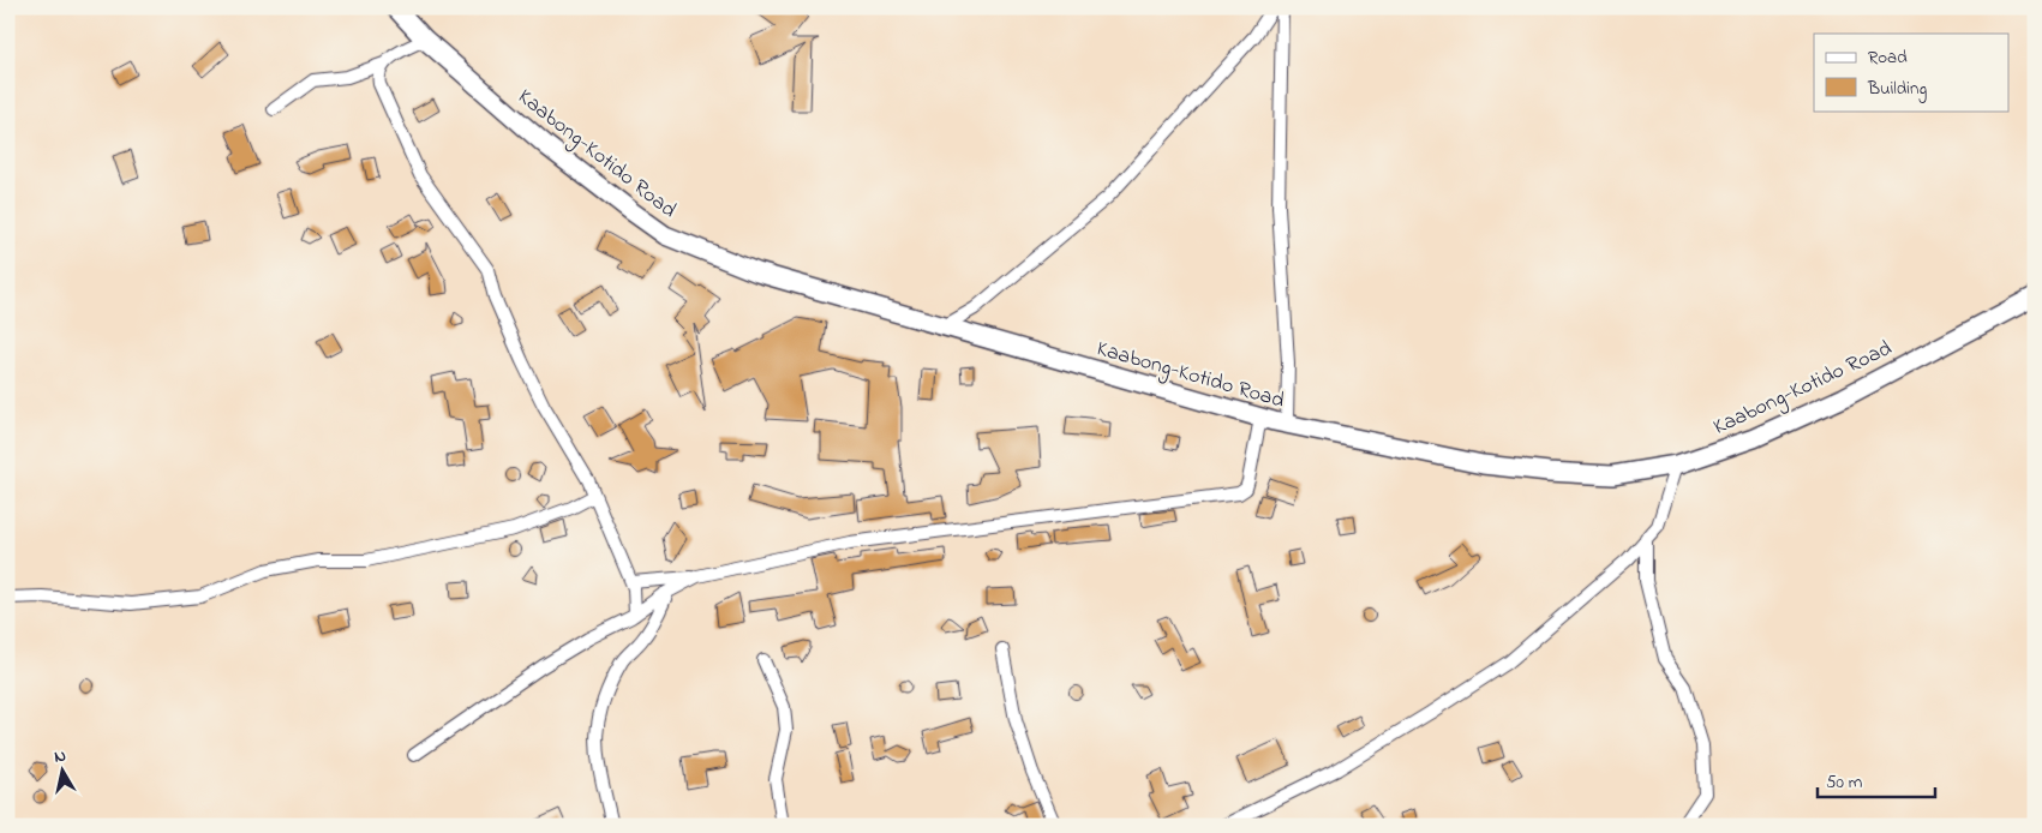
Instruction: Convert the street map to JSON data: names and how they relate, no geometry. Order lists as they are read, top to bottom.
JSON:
{
  "streets": {
    "main road": ["Kaabong-Kotido Road"]
  },
  "legend": ["Road", "Building"],
  "scale_bar": "50 m",
  "north": "top"
}
